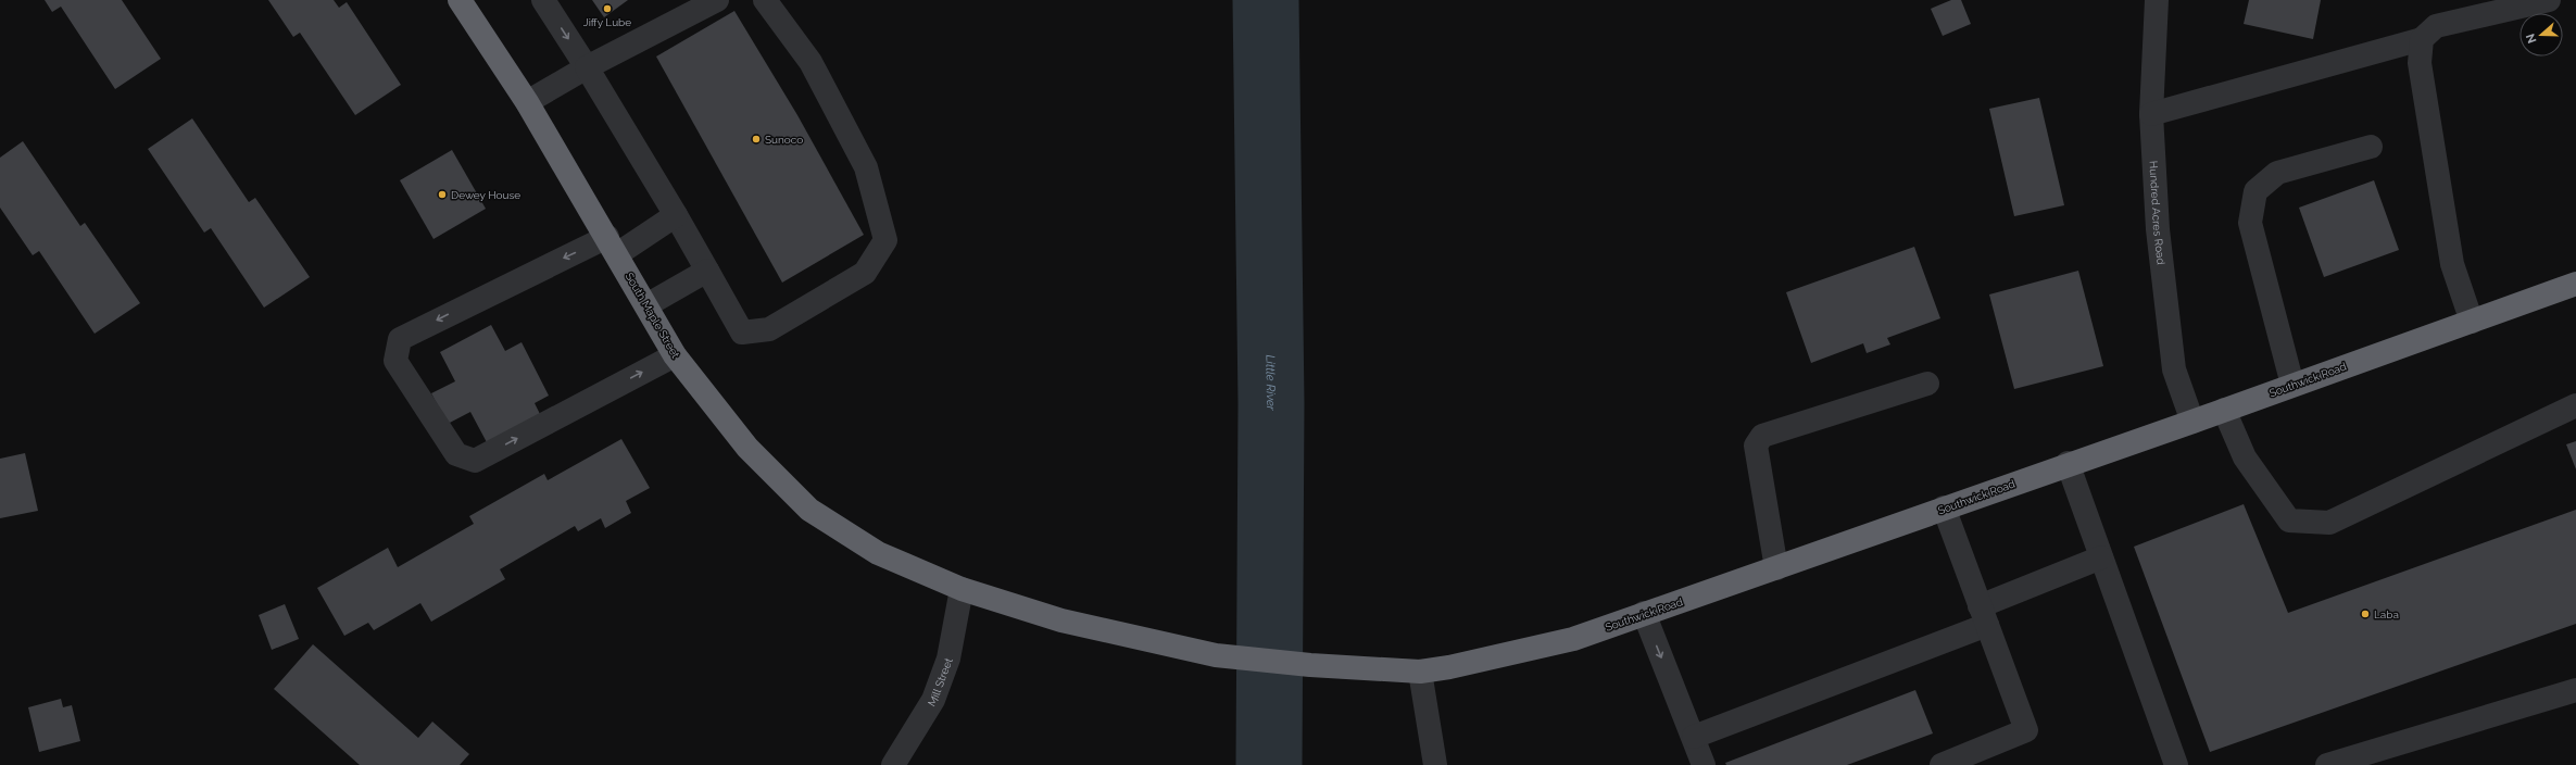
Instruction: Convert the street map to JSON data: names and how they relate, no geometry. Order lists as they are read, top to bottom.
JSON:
{
  "streets": {
    "highway": ["South Maple Street", "Southwick Road"],
    "street": ["Hundred Acres Road", "Mill Street"]
  },
  "crossings": [
    ["Hundred Acres Road", "Southwick Road"],
    ["South Maple Street", "Southwick Road"],
    ["South Maple Street", "Mill Street"]
  ],
  "water": ["Little River"],
  "places": [
    "Jiffy Lube",
    "Sunoco",
    "Dewey House",
    "Laba"
  ],
  "north": "left"
}
